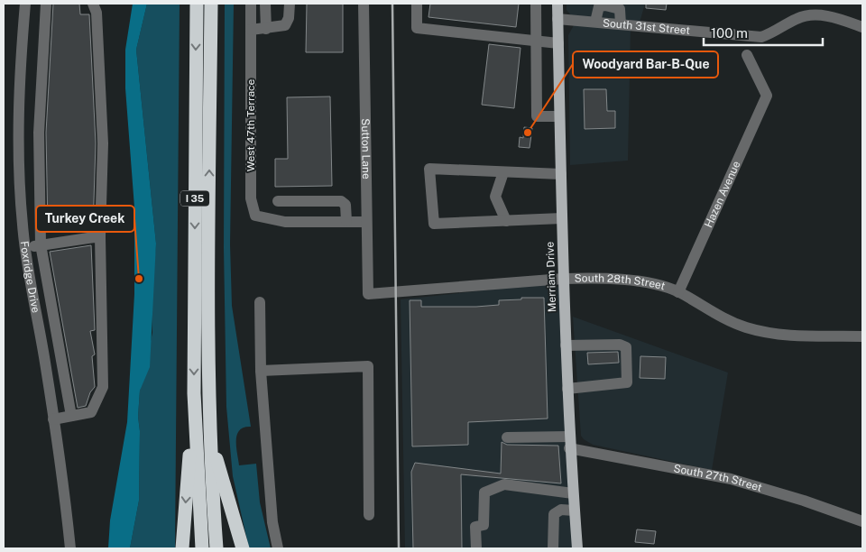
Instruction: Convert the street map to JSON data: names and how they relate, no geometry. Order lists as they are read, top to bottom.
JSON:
{
  "streets": {
    "highway": ["I 35"],
    "main road": ["Merriam Drive"],
    "street": [
      "South 31st Street",
      "West 47th Terrace",
      "Sutton Lane",
      "Hazen Avenue",
      "Foxridge Drive",
      "South 28th Street",
      "South 27th Street"
    ]
  },
  "crossings": [
    ["South 31st Street", "Merriam Drive"],
    ["Sutton Lane", "South 28th Street"],
    ["Hazen Avenue", "South 28th Street"],
    ["Merriam Drive", "South 28th Street"],
    ["Merriam Drive", "South 27th Street"]
  ],
  "places": ["Woodyard Bar-B-Que", "Turkey Creek"],
  "scale_bar": "100 m"
}
